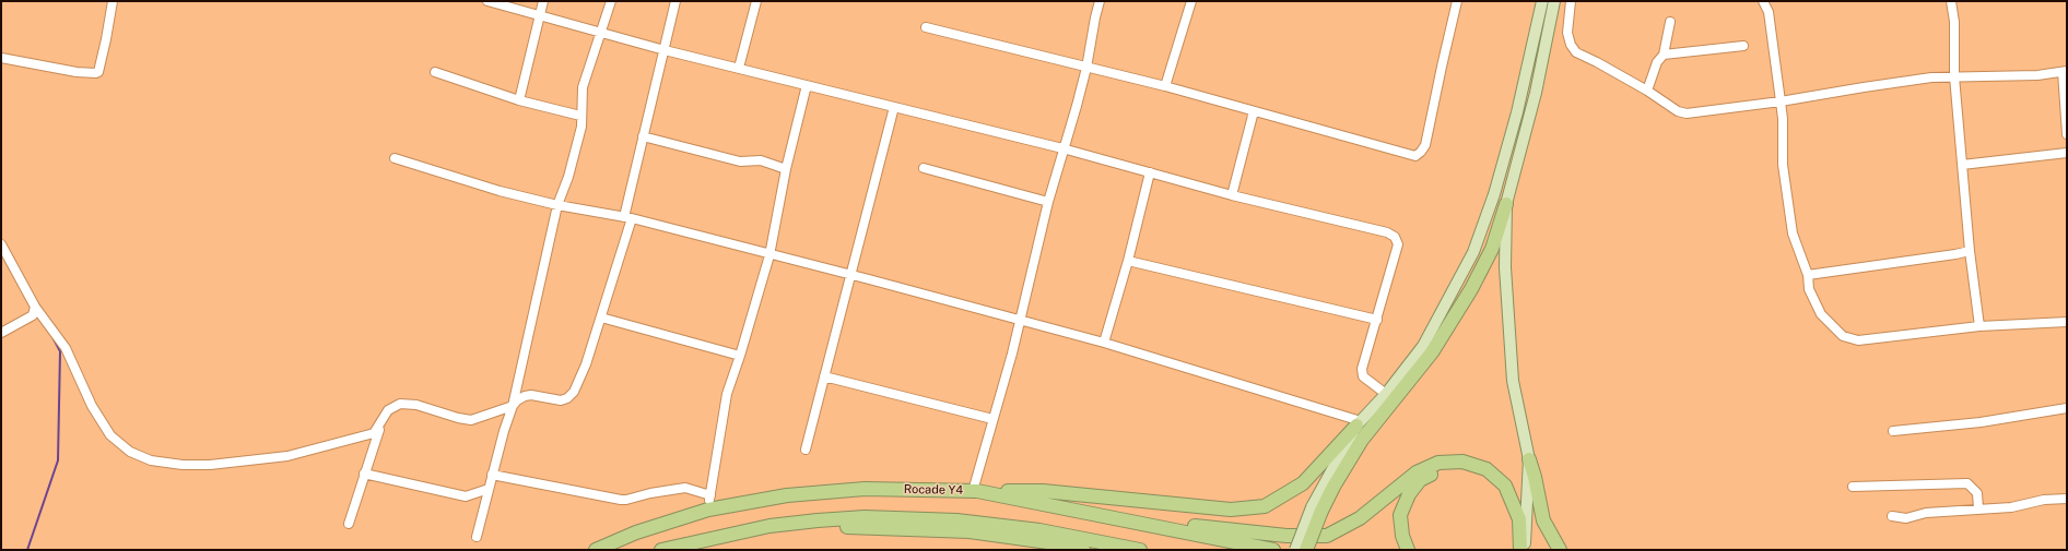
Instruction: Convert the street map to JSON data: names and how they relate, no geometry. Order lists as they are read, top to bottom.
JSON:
{
  "streets": {
    "highway": ["Rocade Y4"]
  }
}
